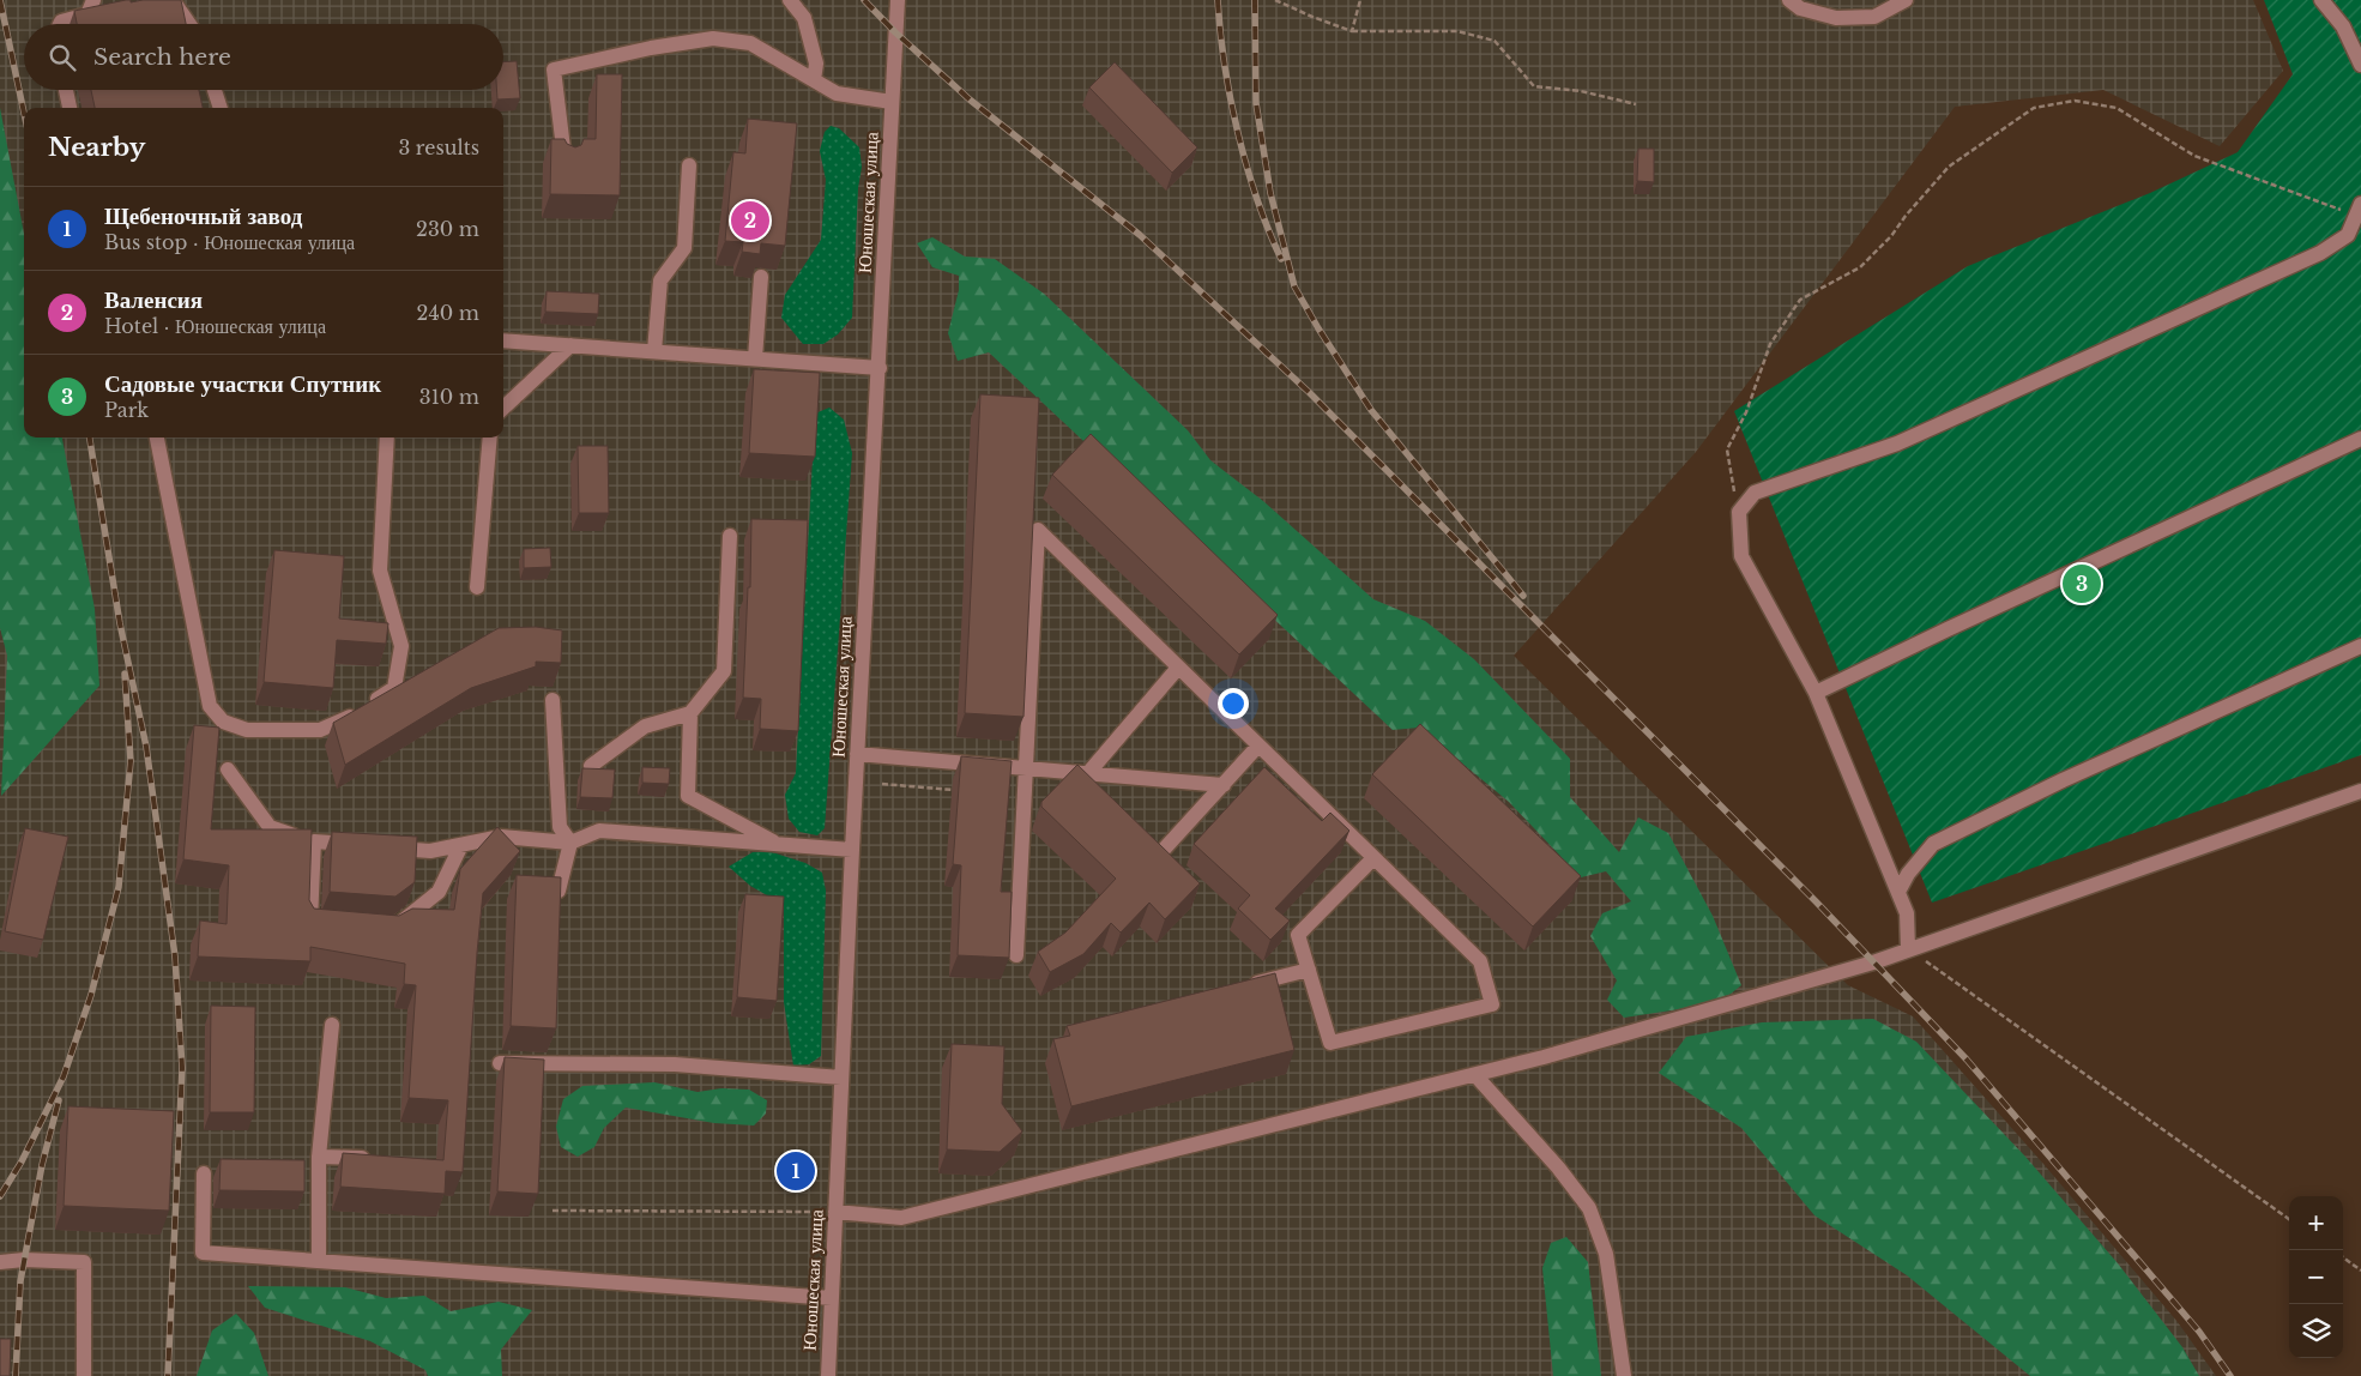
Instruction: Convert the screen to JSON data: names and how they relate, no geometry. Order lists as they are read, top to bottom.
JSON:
{
  "streets": {
    "street": ["Юношеская улица"]
  },
  "page": {
    "search": "Search here",
    "heading": ["Nearby", "3 results"],
    "list": [
      {
        "mark": "1",
        "name": "Щебеночный завод",
        "note": "Bus stop · Юношеская улица",
        "value": "230 m"
      },
      {
        "mark": "2",
        "name": "Валенсия",
        "note": "Hotel · Юношеская улица",
        "value": "240 m"
      },
      {
        "mark": "3",
        "name": "Садовые участки Спутник",
        "note": "Park",
        "value": "310 m"
      }
    ],
    "pins": ["2", "3", "1"],
    "map_buttons": ["+", "−"]
  }
}
